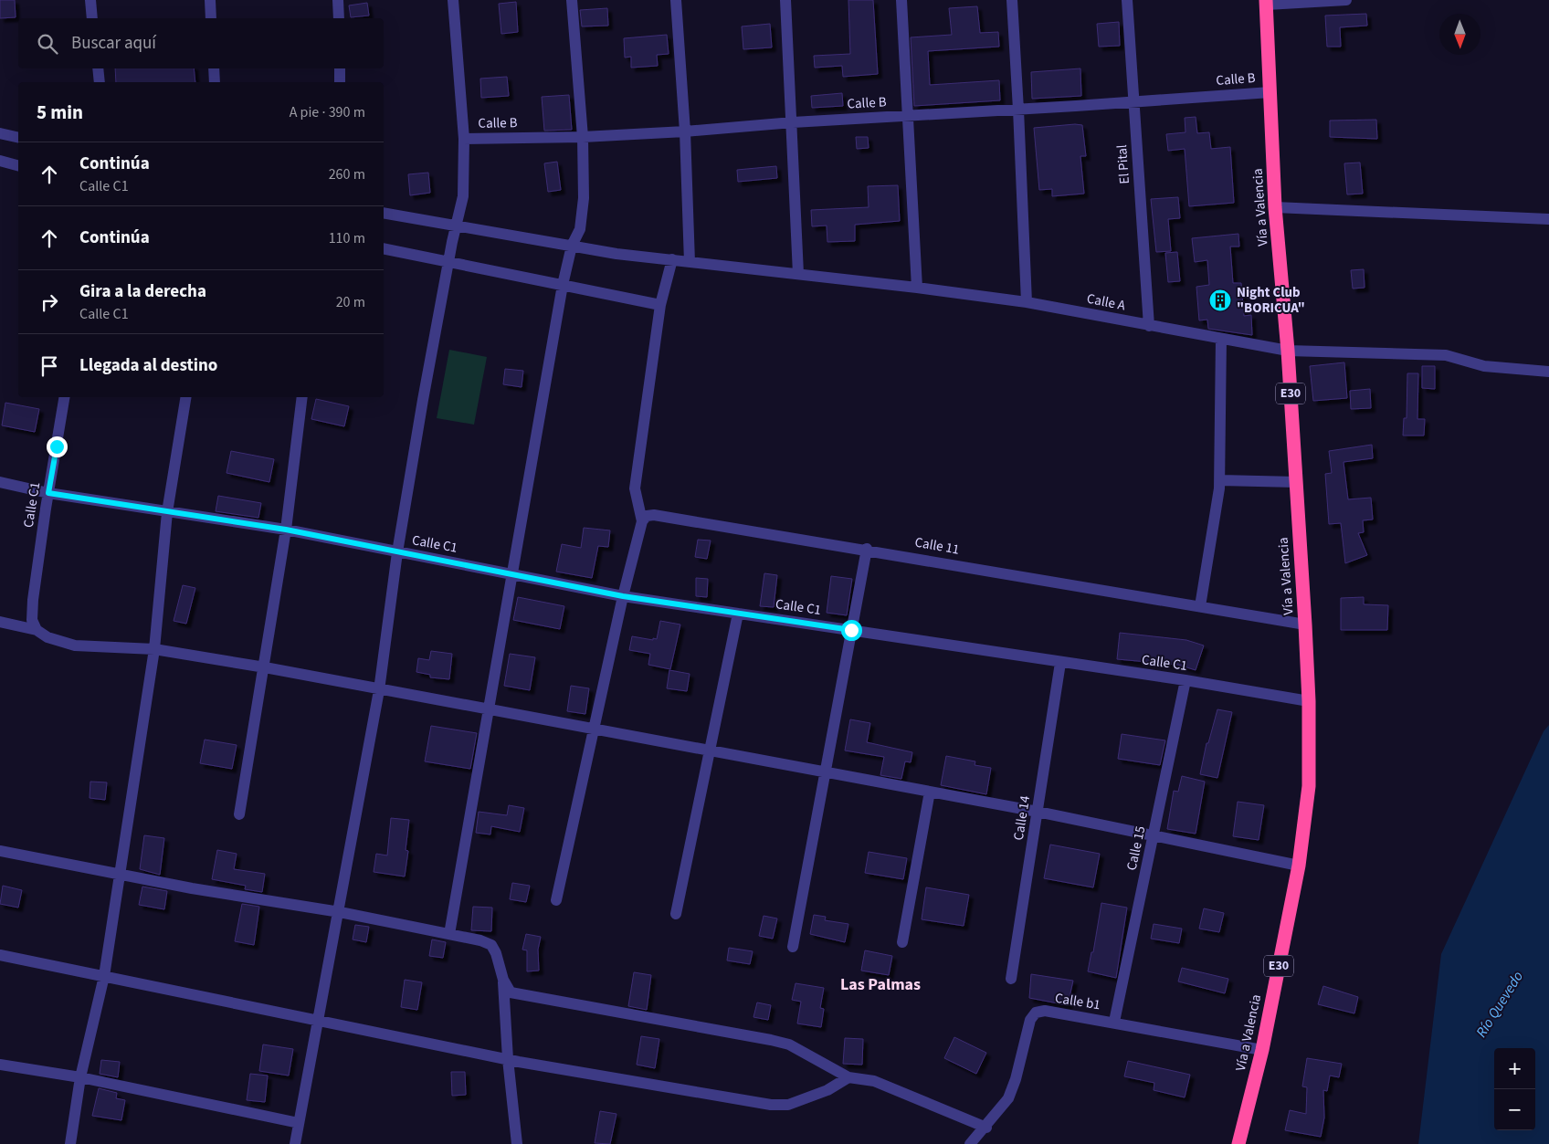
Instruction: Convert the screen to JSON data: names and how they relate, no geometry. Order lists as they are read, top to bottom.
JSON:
{
  "streets": {
    "highway": ["Vía a Valencia", "E30"],
    "street": [
      "Calle B",
      "El Pital",
      "Calle A",
      "Calle C1",
      "Calle 11",
      "Calle 14",
      "Calle 15",
      "Calle b1"
    ]
  },
  "crossings": [
    ["Calle B", "El Pital"],
    ["Calle B", "Vía a Valencia"],
    ["El Pital", "Calle A"],
    ["Vía a Valencia", "Calle A"],
    ["Vía a Valencia", "Calle C1"],
    ["Vía a Valencia", "Calle 11"],
    ["Vía a Valencia", "Calle b1"],
    ["Calle C1", "Calle 14"],
    ["Calle C1", "Calle 15"],
    ["Calle 15", "Calle b1"]
  ],
  "districts": ["Las Palmas"],
  "water": ["Río Quevedo"],
  "places": {
    "building": ["Night Club \"BORICUA\""]
  },
  "north": "bottom",
  "page": {
    "search": "Buscar aquí",
    "heading": ["5 min", "A pie · 390 m"],
    "list": [
      ["Continúa", "Calle C1", "260 m"],
      ["Continúa", "110 m"],
      ["Gira a la derecha", "Calle C1", "20 m"],
      "Llegada al destino"
    ],
    "map_buttons": ["+", "−"]
  }
}
